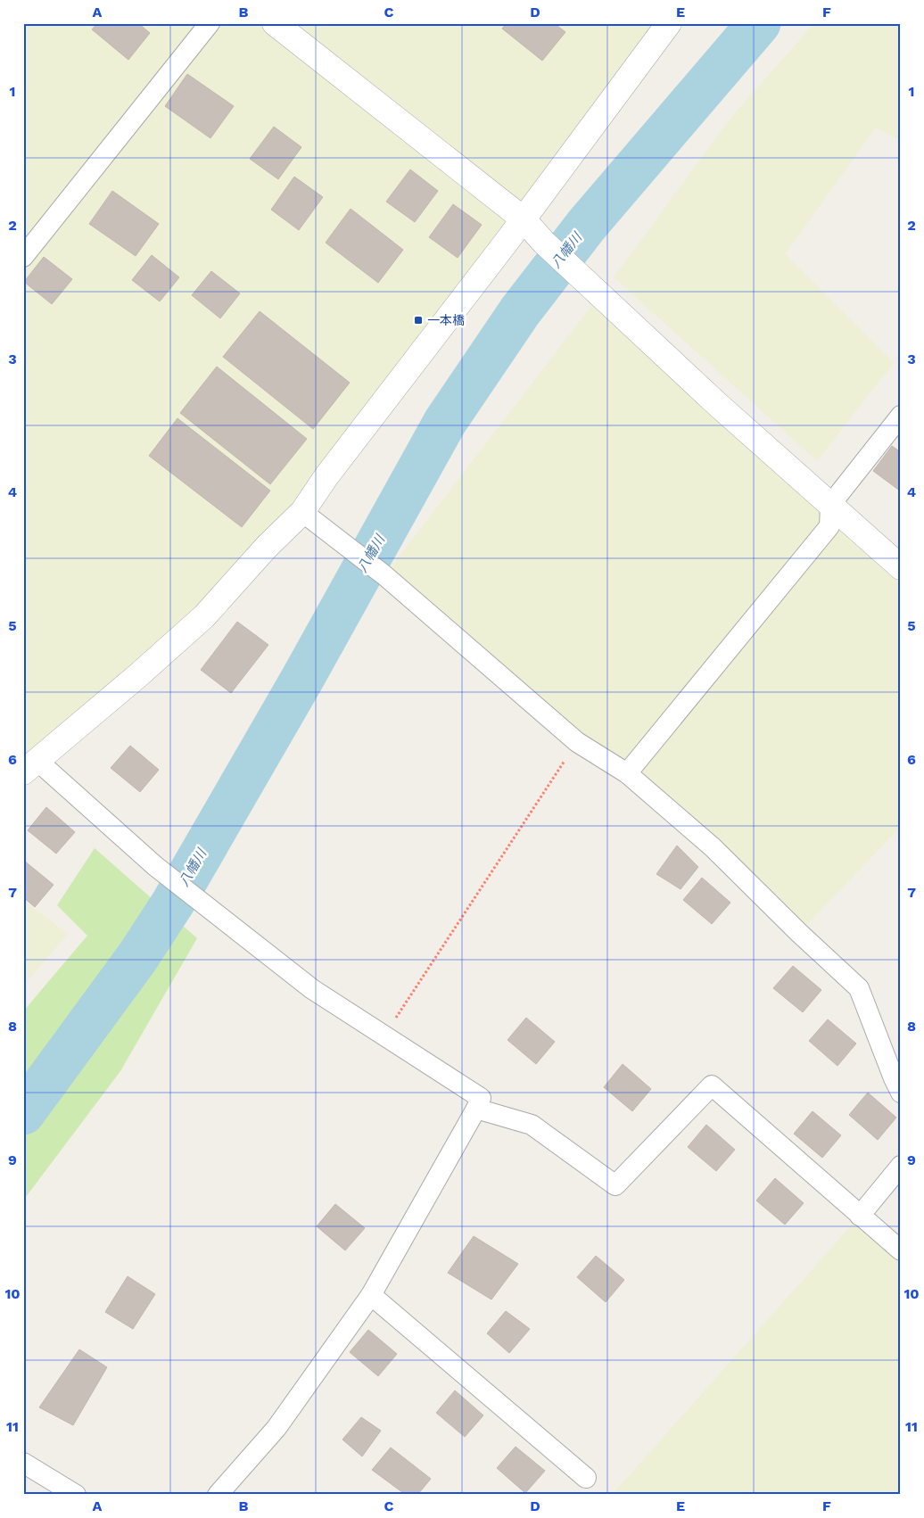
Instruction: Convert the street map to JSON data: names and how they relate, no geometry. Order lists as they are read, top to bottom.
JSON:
{
  "water": ["八幡川"],
  "places": {
    "transit": ["一本橋"]
  },
  "grid": {
    "columns": [
      "A",
      "B",
      "C",
      "D",
      "E",
      "F"
    ],
    "rows": [
      "1",
      "2",
      "3",
      "4",
      "5",
      "6",
      "7",
      "8",
      "9",
      "10",
      "11"
    ]
  }
}
